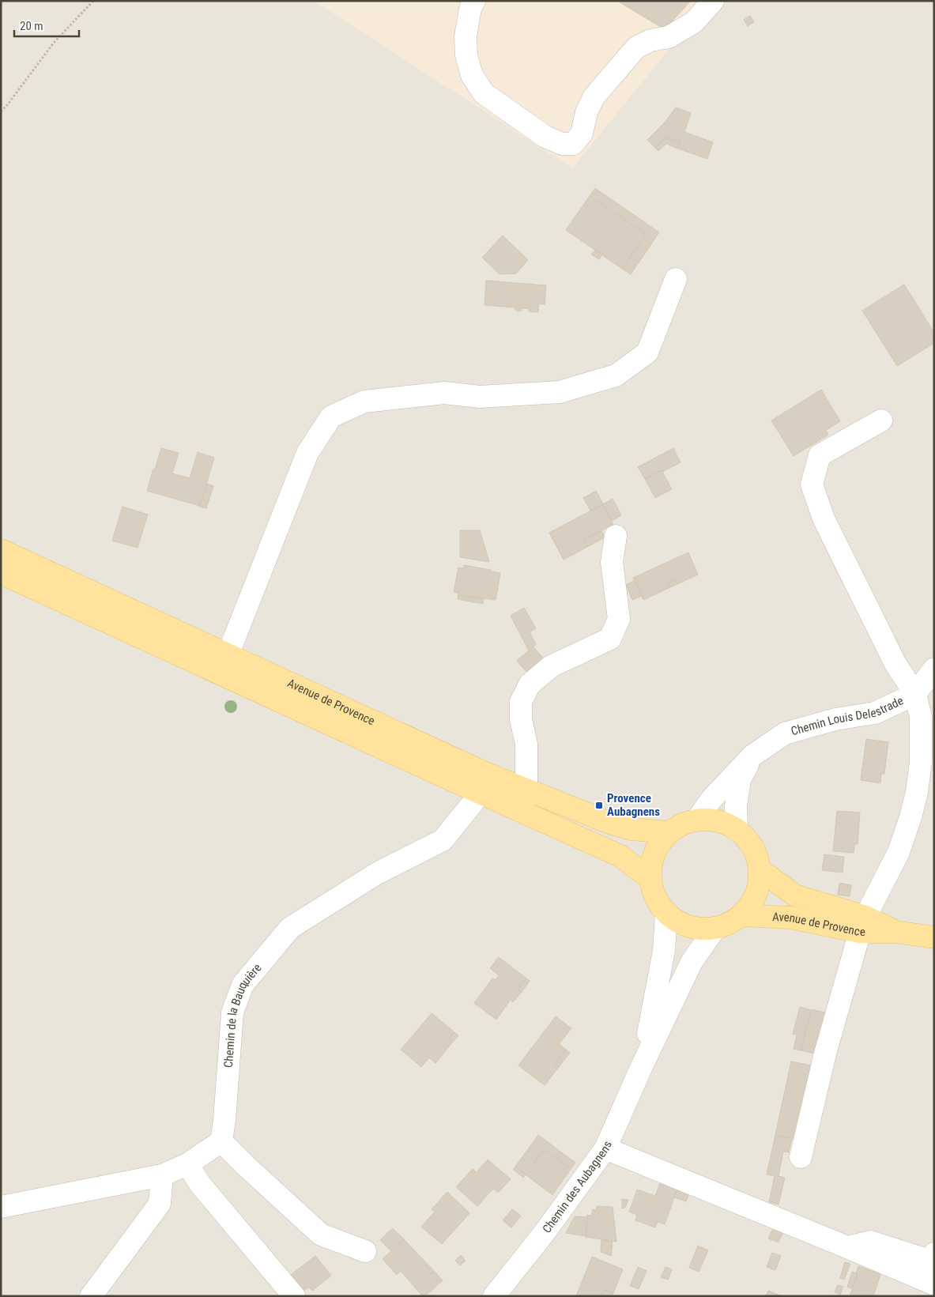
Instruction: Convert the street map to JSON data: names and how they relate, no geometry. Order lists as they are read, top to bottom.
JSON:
{
  "streets": {
    "main road": ["Avenue de Provence"],
    "street": ["Chemin Louis Delestrade", "Chemin de la Bauquière", "Chemin des Aubagnens"]
  },
  "crossings": [
    ["Avenue de Provence", "Chemin Louis Delestrade"],
    ["Avenue de Provence", "Chemin de la Bauquière"],
    ["Avenue de Provence", "Chemin des Aubagnens"],
    ["Chemin Louis Delestrade", "Chemin des Aubagnens"]
  ],
  "places": {
    "transit": ["Provence Aubagnens"]
  },
  "scale_bar": "20 m"
}
